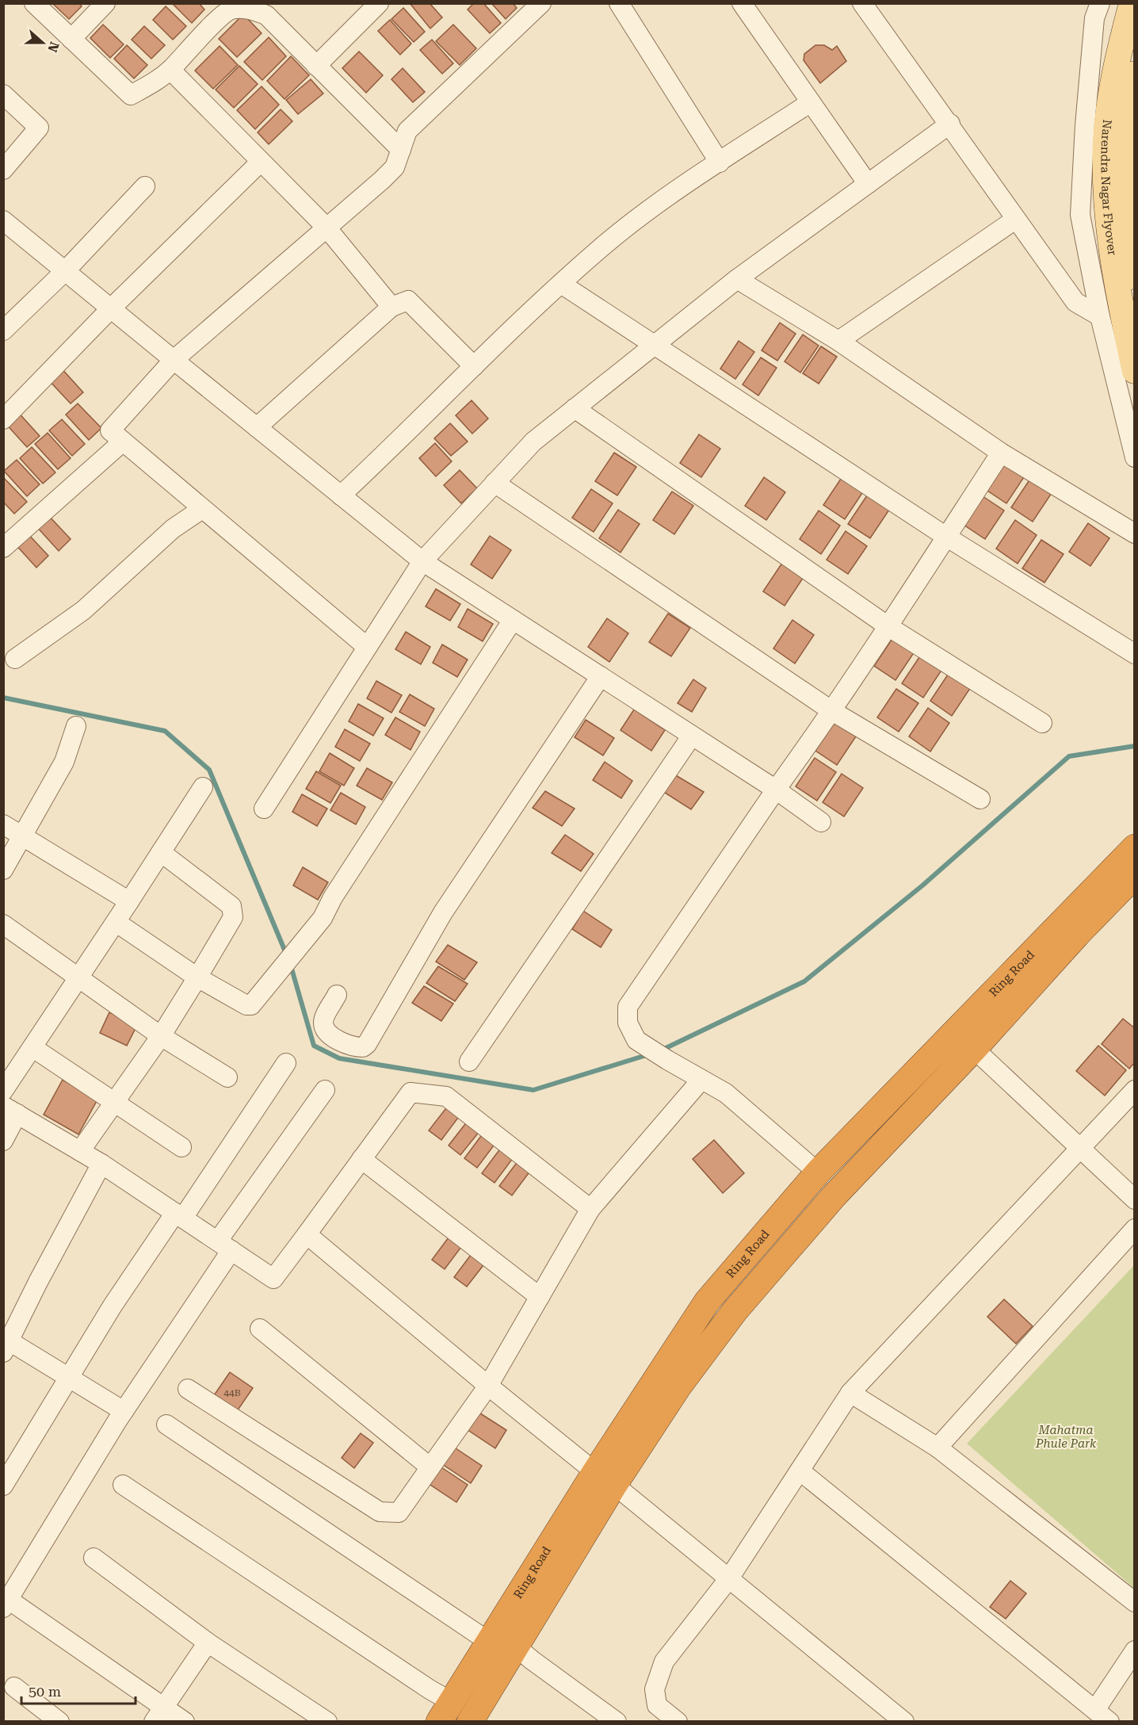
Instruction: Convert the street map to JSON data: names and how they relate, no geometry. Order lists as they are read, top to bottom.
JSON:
{
  "streets": {
    "highway": ["Ring Road"],
    "main road": ["Narendra Nagar Flyover"]
  },
  "parks": ["Mahatma Phule Park"],
  "house_numbers": ["44B"],
  "scale_bar": "50 m",
  "north": "right"
}
